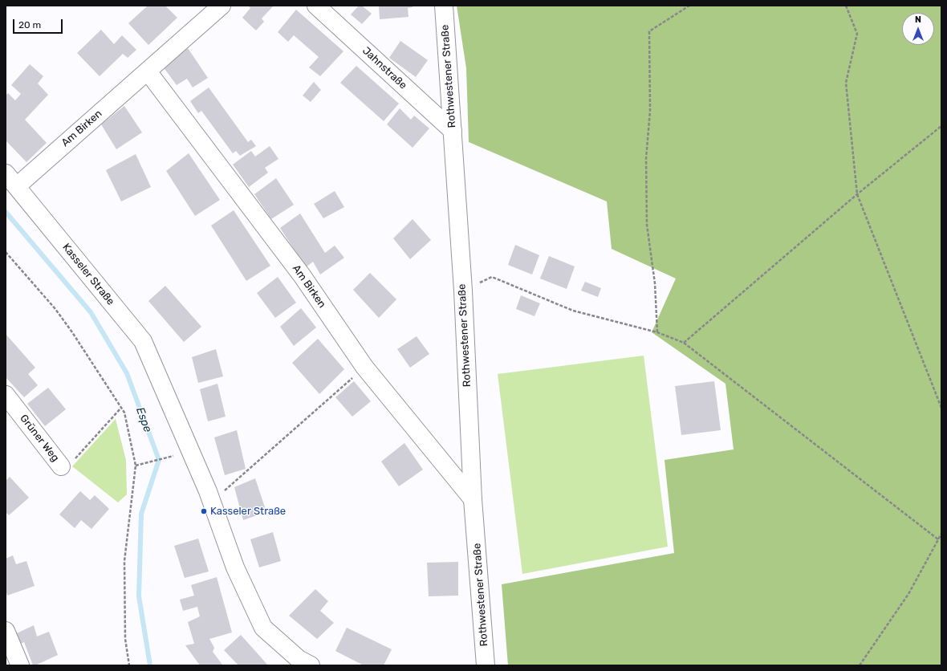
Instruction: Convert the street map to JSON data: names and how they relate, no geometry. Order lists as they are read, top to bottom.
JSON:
{
  "streets": {
    "street": [
      "Jahnstraße",
      "Rothwestener Straße",
      "Am Birken",
      "Kasseler Straße",
      "Grüner Weg"
    ]
  },
  "crossings": [
    ["Jahnstraße", "Rothwestener Straße"],
    ["Rothwestener Straße", "Am Birken"],
    ["Am Birken", "Kasseler Straße"]
  ],
  "water": ["Espe"],
  "places": ["Kasseler Straße"],
  "scale_bar": "20 m",
  "north": "top"
}
